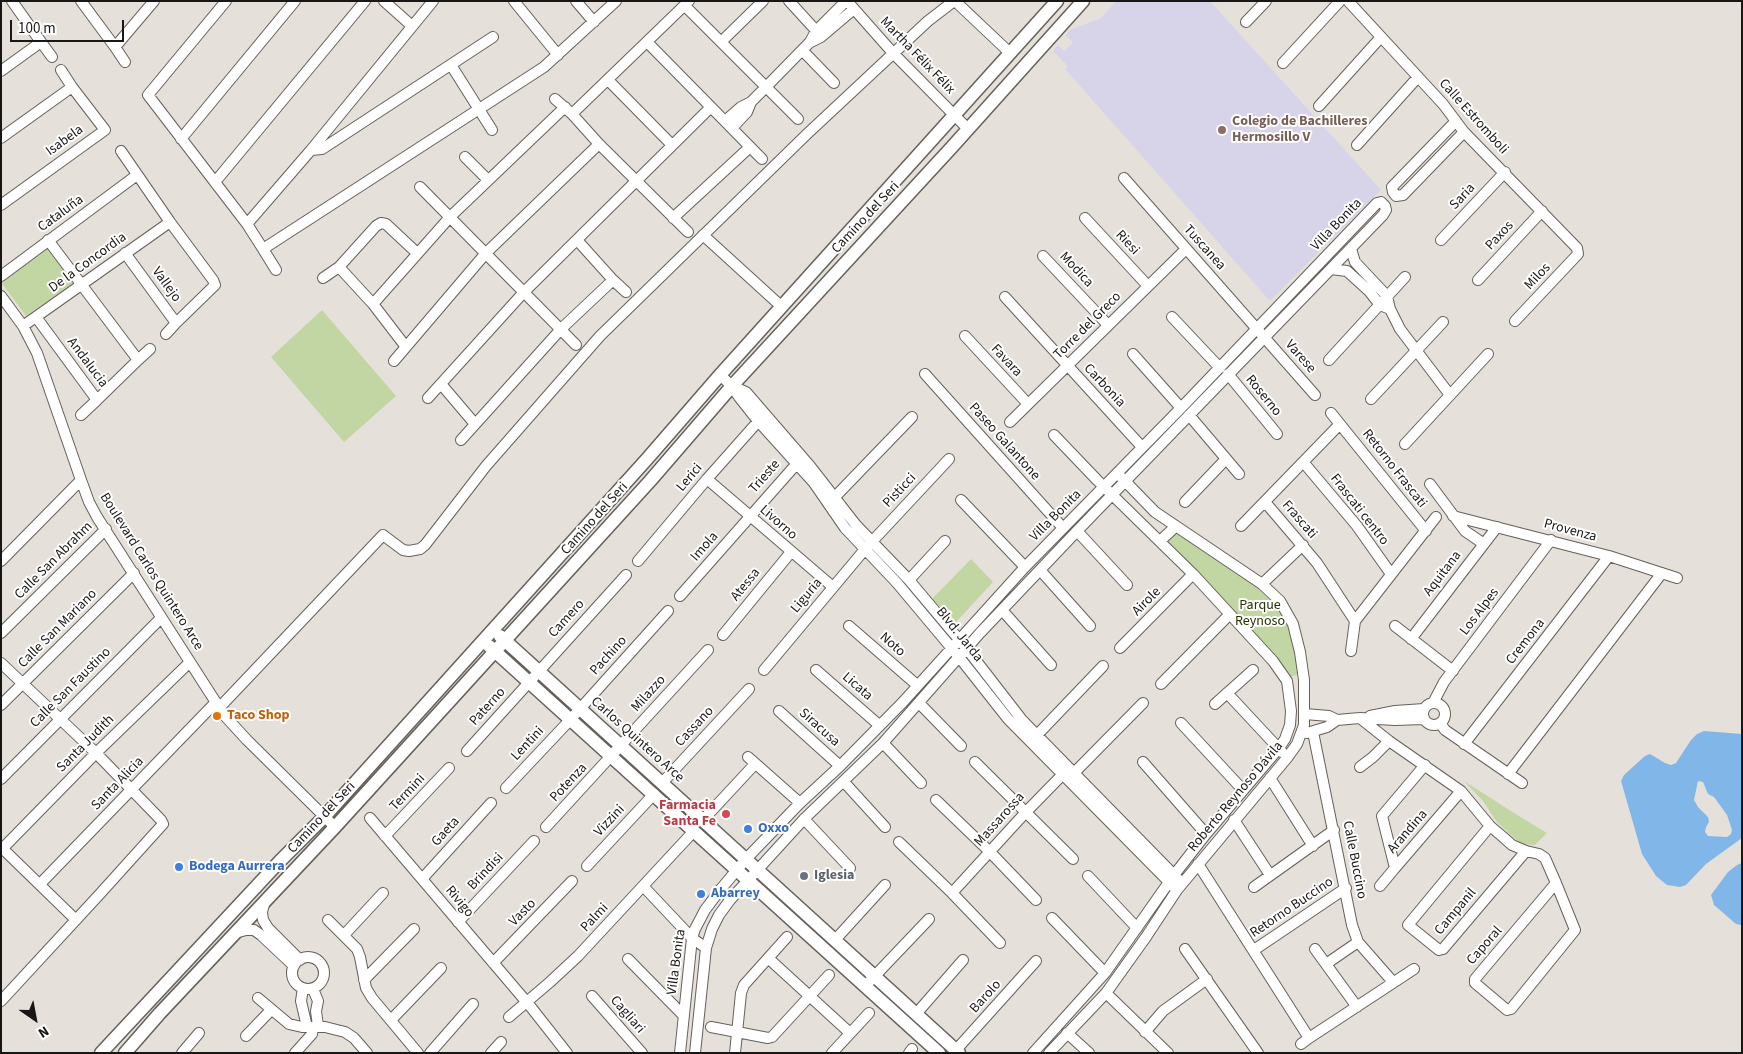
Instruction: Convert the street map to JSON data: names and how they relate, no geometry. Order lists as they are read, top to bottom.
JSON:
{
  "streets": {
    "main road": ["Camino del Seri", "Carlos Quintero Arce"],
    "street": [
      "Martha Félix Félix",
      "Calle Estromboli",
      "Isabela",
      "Saria",
      "Cataluña",
      "Villa Bonita",
      "Paxos",
      "Riesi",
      "Tuscanea",
      "De la Concordia",
      "Modica",
      "Milos",
      "Vallejo",
      "Torre del Greco",
      "Varese",
      "Favara",
      "Andalucia",
      "Carbonia",
      "Roserno",
      "Paseo Galantone",
      "Retorno Frascati",
      "Trieste",
      "Lerici",
      "Pisticci",
      "Frascati centro",
      "Frascati",
      "Livorno",
      "Provenza",
      "Imola",
      "Calle San Abrahm",
      "Boulevard Carlos Quintero Arce",
      "Aquitana",
      "Atessa",
      "Liguria",
      "Airole",
      "Los Alpes",
      "Camero",
      "Calle San Mariano",
      "Blvd. Jarda",
      "Cremona",
      "Noto",
      "Pachino",
      "Licata",
      "Calle San Faustino",
      "Milazzo",
      "Paterno",
      "Cassano",
      "Siracusa",
      "Santa Judith",
      "Lentini",
      "Potenza",
      "Santa Alicia",
      "Termini",
      "Roberto Reynoso Dávila",
      "Massarossa",
      "Vizzini",
      "Gaeta",
      "Arandina",
      "Calle Buccino",
      "Brindisi",
      "Rivigo",
      "Retorno Buccino",
      "Campanil",
      "Vasto",
      "Palmi",
      "Caporal",
      "Barolo",
      "Cagliari"
    ]
  },
  "crossings": [
    ["Martha Félix Félix", "Camino del Seri"],
    ["Calle Estromboli", "Saria"],
    ["Calle Estromboli", "Paxos"],
    ["Calle Estromboli", "Milos"],
    ["Camino del Seri", "Boulevard Carlos Quintero Arce"],
    ["Camino del Seri", "Blvd. Jarda"],
    ["Camino del Seri", "Carlos Quintero Arce"],
    ["Villa Bonita", "Tuscanea"],
    ["Villa Bonita", "Varese"],
    ["Villa Bonita", "Carbonia"],
    ["Villa Bonita", "Roserno"],
    ["Villa Bonita", "Paseo Galantone"],
    ["Villa Bonita", "Blvd. Jarda"],
    ["Villa Bonita", "Noto"],
    ["Villa Bonita", "Licata"],
    ["Villa Bonita", "Siracusa"],
    ["Villa Bonita", "Carlos Quintero Arce"],
    ["Villa Bonita", "Roberto Reynoso Dávila"],
    ["Riesi", "Torre del Greco"],
    ["Tuscanea", "Torre del Greco"],
    ["Tuscanea", "Varese"],
    ["De la Concordia", "Vallejo"],
    ["De la Concordia", "Andalucia"],
    ["De la Concordia", "Boulevard Carlos Quintero Arce"],
    ["Modica", "Torre del Greco"],
    ["Torre del Greco", "Favara"],
    ["Torre del Greco", "Carbonia"],
    ["Retorno Frascati", "Frascati"],
    ["Trieste", "Livorno"],
    ["Trieste", "Imola"],
    ["Trieste", "Blvd. Jarda"],
    ["Lerici", "Livorno"],
    ["Lerici", "Blvd. Jarda"],
    ["Pisticci", "Liguria"],
    ["Pisticci", "Blvd. Jarda"],
    ["Frascati centro", "Frascati"],
    ["Livorno", "Imola"],
    ["Livorno", "Atessa"],
    ["Livorno", "Liguria"],
    ["Provenza", "Aquitana"],
    ["Provenza", "Los Alpes"],
    ["Provenza", "Cremona"],
    ["Calle San Abrahm", "Boulevard Carlos Quintero Arce"],
    ["Boulevard Carlos Quintero Arce", "Calle San Mariano"],
    ["Boulevard Carlos Quintero Arce", "Calle San Faustino"],
    ["Boulevard Carlos Quintero Arce", "Santa Judith"],
    ["Boulevard Carlos Quintero Arce", "Santa Alicia"],
    ["Liguria", "Blvd. Jarda"],
    ["Airole", "Roberto Reynoso Dávila"],
    ["Camero", "Paterno"],
    ["Camero", "Carlos Quintero Arce"],
    ["Blvd. Jarda", "Roberto Reynoso Dávila"],
    ["Blvd. Jarda", "Massarossa"],
    ["Pachino", "Carlos Quintero Arce"],
    ["Pachino", "Lentini"],
    ["Milazzo", "Carlos Quintero Arce"],
    ["Milazzo", "Potenza"],
    ["Cassano", "Carlos Quintero Arce"],
    ["Carlos Quintero Arce", "Barolo"],
    ["Termini", "Rivigo"],
    ["Roberto Reynoso Dávila", "Retorno Buccino"],
    ["Gaeta", "Rivigo"],
    ["Calle Buccino", "Retorno Buccino"],
    ["Brindisi", "Rivigo"],
    ["Rivigo", "Vasto"],
    ["Rivigo", "Palmi"]
  ],
  "parks": ["Parque Reynoso"],
  "places": [
    "Colegio de Bachilleres Hermosillo V",
    "Taco Shop",
    "Farmacia Santa Fe",
    "Oxxo",
    "Bodega Aurrera",
    "Iglesia",
    "Abarrey"
  ],
  "scale_bar": "100 m",
  "north": "bottom right"
}
